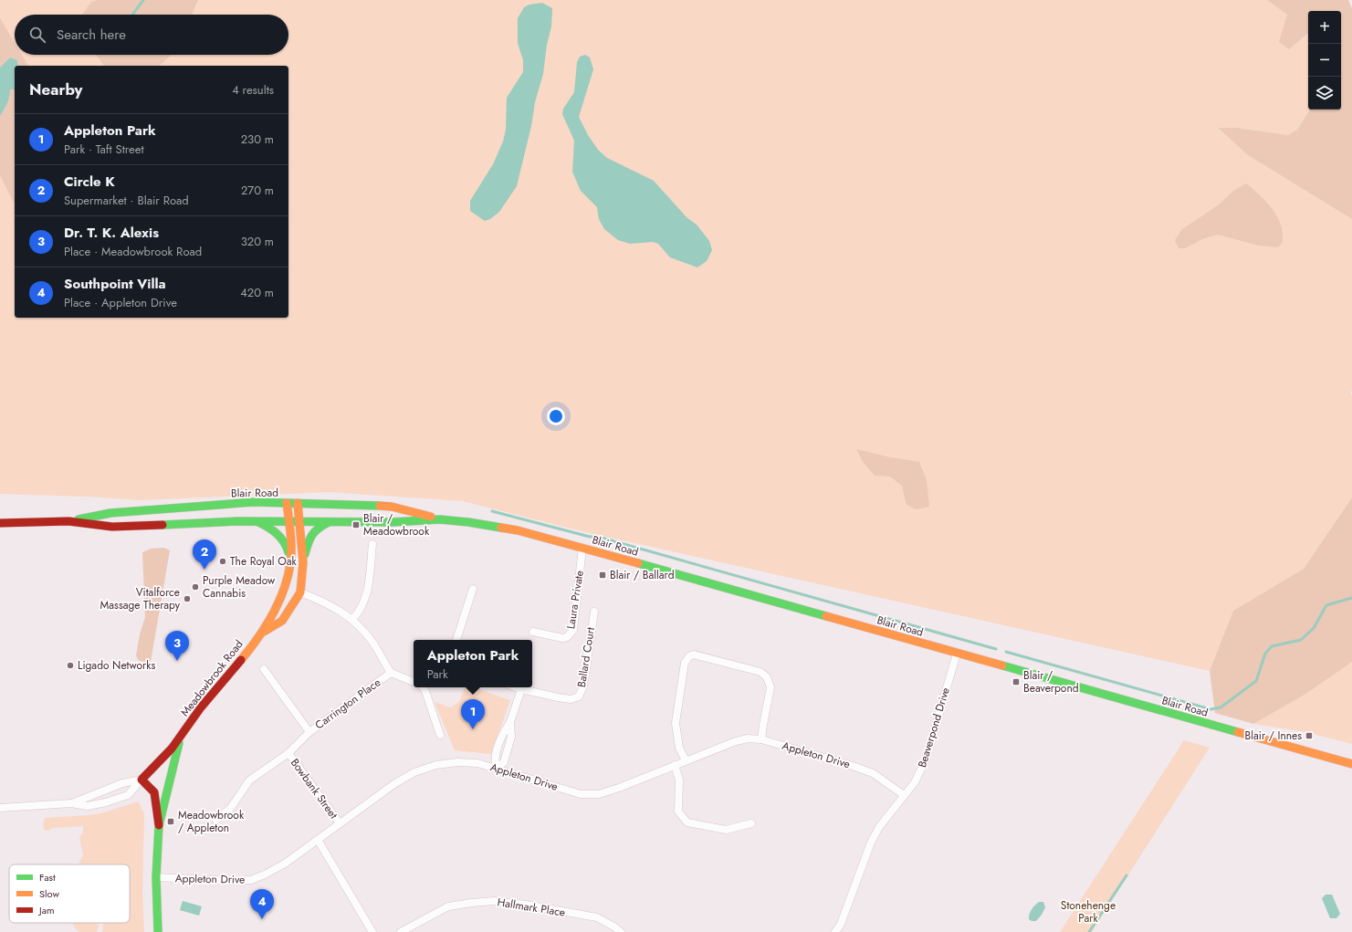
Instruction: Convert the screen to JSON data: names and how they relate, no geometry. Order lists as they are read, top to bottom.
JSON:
{
  "streets": {
    "main road": ["Blair Road", "Meadowbrook Road"],
    "street": [
      "Laura Private",
      "Ballard Court",
      "Carrington Place",
      "Beaverpond Drive",
      "Appleton Drive",
      "Bowbank Street",
      "Hallmark Place"
    ]
  },
  "crossings": [
    ["Blair Road", "Laura Private"],
    ["Blair Road", "Meadowbrook Road"],
    ["Blair Road", "Beaverpond Drive"],
    ["Meadowbrook Road", "Carrington Place"],
    ["Meadowbrook Road", "Appleton Drive"],
    ["Carrington Place", "Bowbank Street"],
    ["Beaverpond Drive", "Appleton Drive"],
    ["Appleton Drive", "Bowbank Street"]
  ],
  "parks": ["Stonehenge Park"],
  "places": {
    "transit": [
      "Blair / Meadowbrook",
      "Blair / Ballard",
      "Blair / Beaverpond",
      "Blair / Innes",
      "Meadowbrook / Appleton"
    ],
    "other": [
      "The Royal Oak",
      "Purple Meadow Cannabis",
      "Vitalforce Massage Therapy",
      "Ligado Networks"
    ]
  },
  "legend": ["Fast", "Slow", "Jam"],
  "page": {
    "map_buttons": ["+", "−"],
    "search": "Search here",
    "heading": ["Nearby", "4 results"],
    "list": [
      {
        "mark": "1",
        "name": "Appleton Park",
        "note": "Park · Taft Street",
        "value": "230 m"
      },
      {
        "mark": "2",
        "name": "Circle K",
        "note": "Supermarket · Blair Road",
        "value": "270 m"
      },
      {
        "mark": "3",
        "name": "Dr. T. K. Alexis",
        "note": "Place · Meadowbrook Road",
        "value": "320 m"
      },
      {
        "mark": "4",
        "name": "Southpoint Villa",
        "note": "Place · Appleton Drive",
        "value": "420 m"
      }
    ],
    "pins": [
      "2",
      "3",
      "1",
      "4"
    ],
    "popup": ["Appleton Park", "Park"]
  }
}
